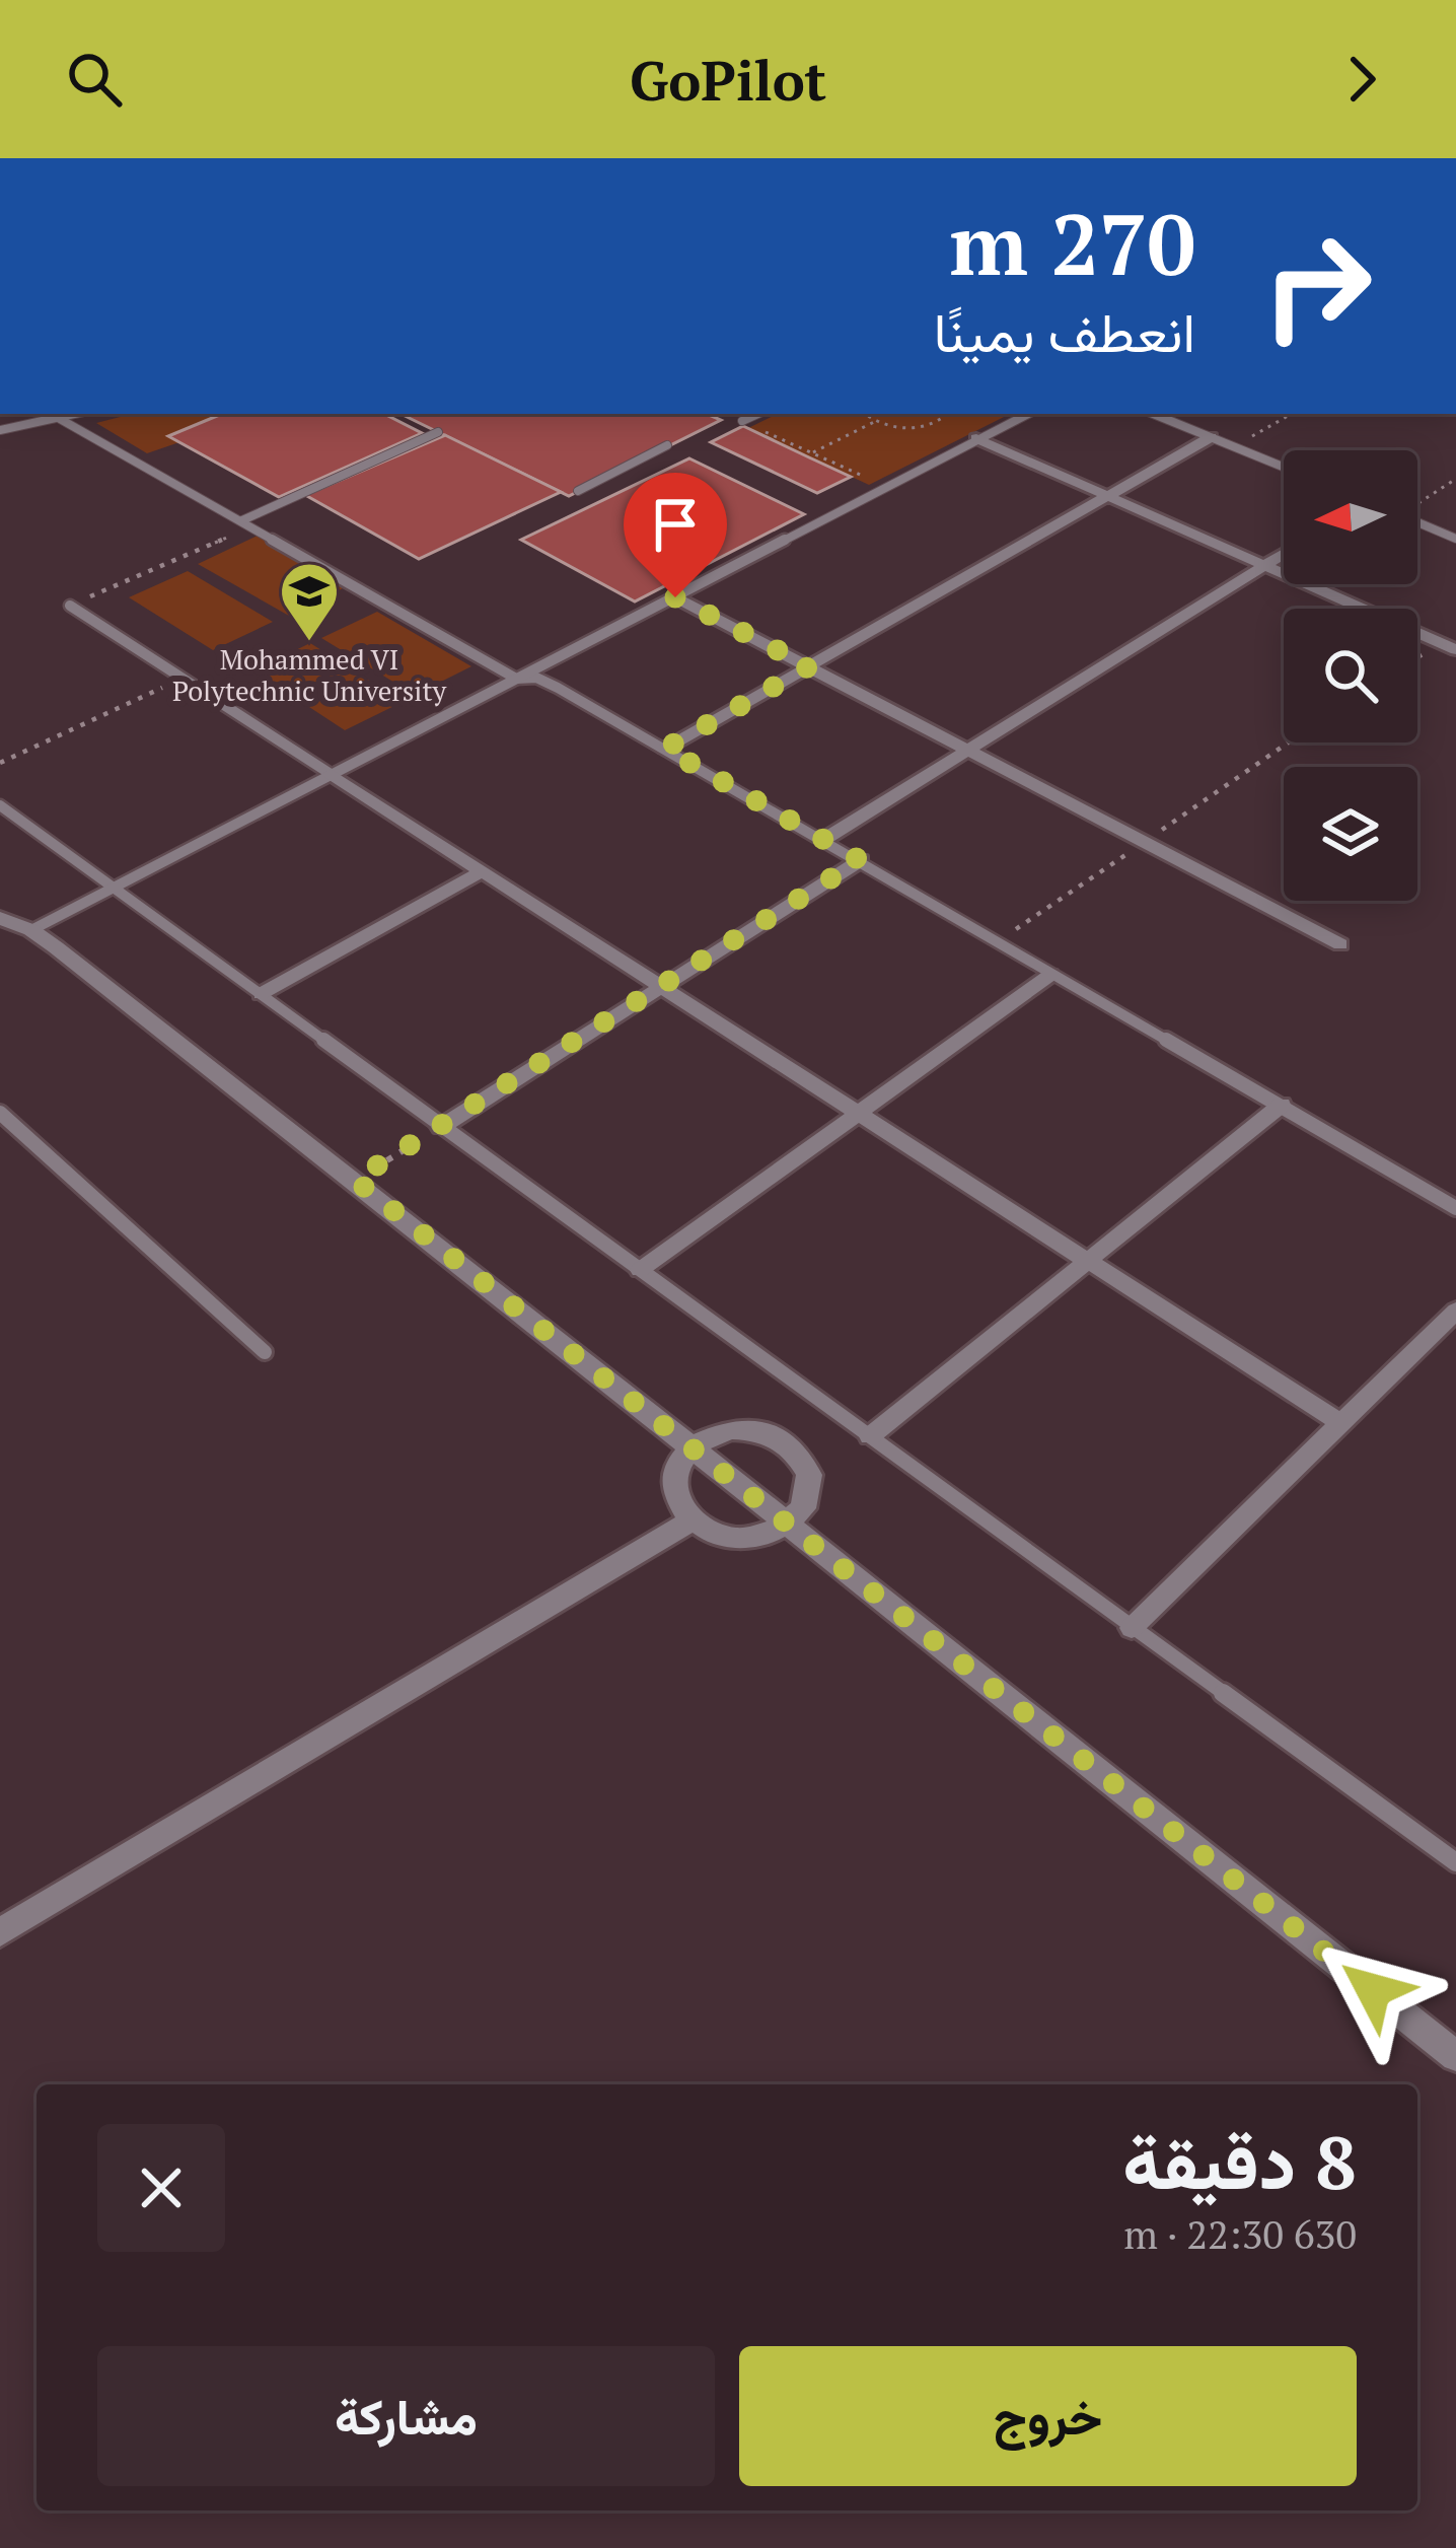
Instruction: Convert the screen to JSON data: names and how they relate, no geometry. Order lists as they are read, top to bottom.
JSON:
{
  "places": {
    "school or university": ["Mohammed VI Polytechnic University"]
  },
  "north": "left",
  "page": {
    "header": "GoPilot",
    "turn": ["270 m", "انعطف يمينًا"],
    "heading": ["8 دقيقة", "630 m · 22:30"],
    "buttons": ["خروج", "مشاركة"]
  }
}
